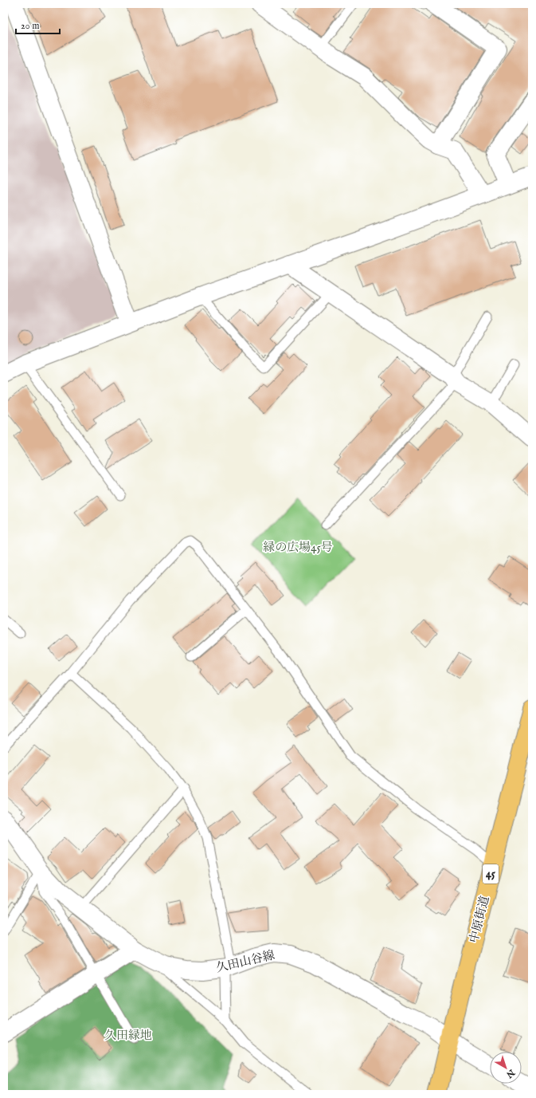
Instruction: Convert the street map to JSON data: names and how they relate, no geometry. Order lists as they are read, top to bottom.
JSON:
{
  "streets": {
    "main road": ["45", "中原街道"],
    "street": ["久田山谷線"]
  },
  "crossings": [
    ["中原街道", "久田山谷線"]
  ],
  "parks": ["緑の広場45号", "久田緑地"],
  "scale_bar": "20 m",
  "north": "bottom right"
}
